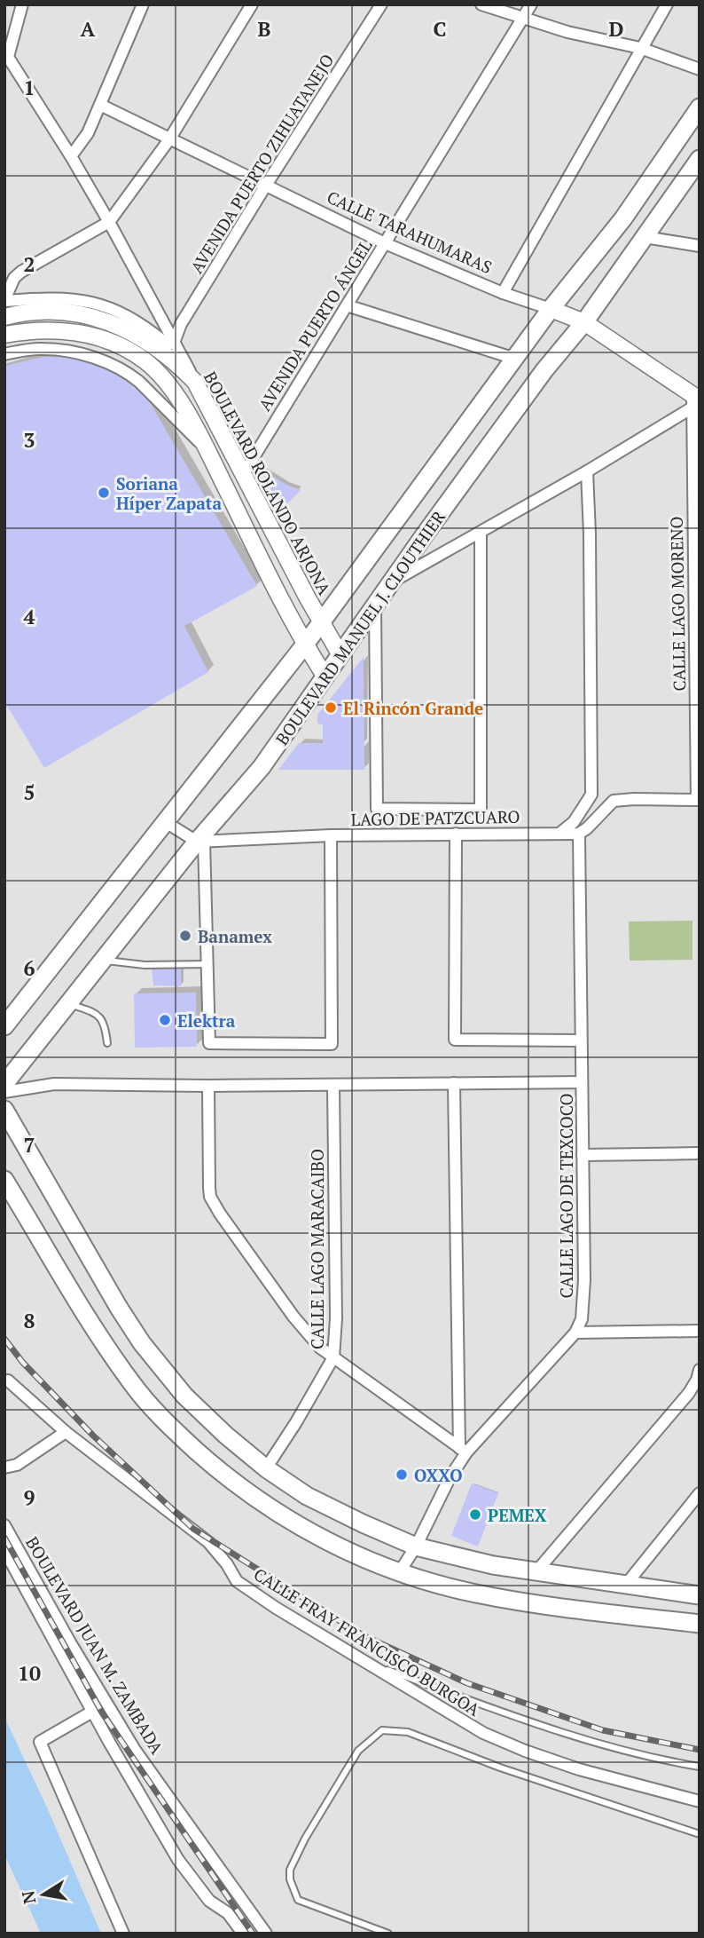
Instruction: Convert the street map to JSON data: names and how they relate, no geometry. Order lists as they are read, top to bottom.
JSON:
{
  "streets": {
    "main road": ["CALLE TARAHUMARAS", "BOULEVARD ROLANDO ARJONA", "BOULEVARD MANUEL J. CLOUTHIER"],
    "street": [
      "AVENIDA PUERTO ZIHUATANEJO",
      "AVENIDA PUERTO ÁNGEL",
      "CALLE LAGO MORENO",
      "LAGO DE PATZCUARO",
      "CALLE LAGO DE TEXCOCO",
      "CALLE LAGO MARACAIBO",
      "CALLE FRAY FRANCISCO BURGOA",
      "BOULEVARD JUAN M. ZAMBADA"
    ]
  },
  "crossings": [
    ["AVENIDA PUERTO ZIHUATANEJO", "CALLE TARAHUMARAS"],
    ["CALLE TARAHUMARAS", "AVENIDA PUERTO ÁNGEL"],
    ["CALLE TARAHUMARAS", "CALLE LAGO MORENO"],
    ["CALLE TARAHUMARAS", "BOULEVARD MANUEL J. CLOUTHIER"],
    ["AVENIDA PUERTO ÁNGEL", "BOULEVARD ROLANDO ARJONA"],
    ["BOULEVARD ROLANDO ARJONA", "BOULEVARD MANUEL J. CLOUTHIER"],
    ["BOULEVARD MANUEL J. CLOUTHIER", "LAGO DE PATZCUARO"],
    ["LAGO DE PATZCUARO", "CALLE LAGO DE TEXCOCO"]
  ],
  "places": [
    "Soriana Híper Zapata",
    "El Rincón Grande",
    "Banamex",
    "Elektra",
    "OXXO",
    "PEMEX"
  ],
  "north": "left",
  "grid": {
    "columns": [
      "A",
      "B",
      "C",
      "D"
    ],
    "rows": [
      "1",
      "2",
      "3",
      "4",
      "5",
      "6",
      "7",
      "8",
      "9",
      "10"
    ]
  }
}
